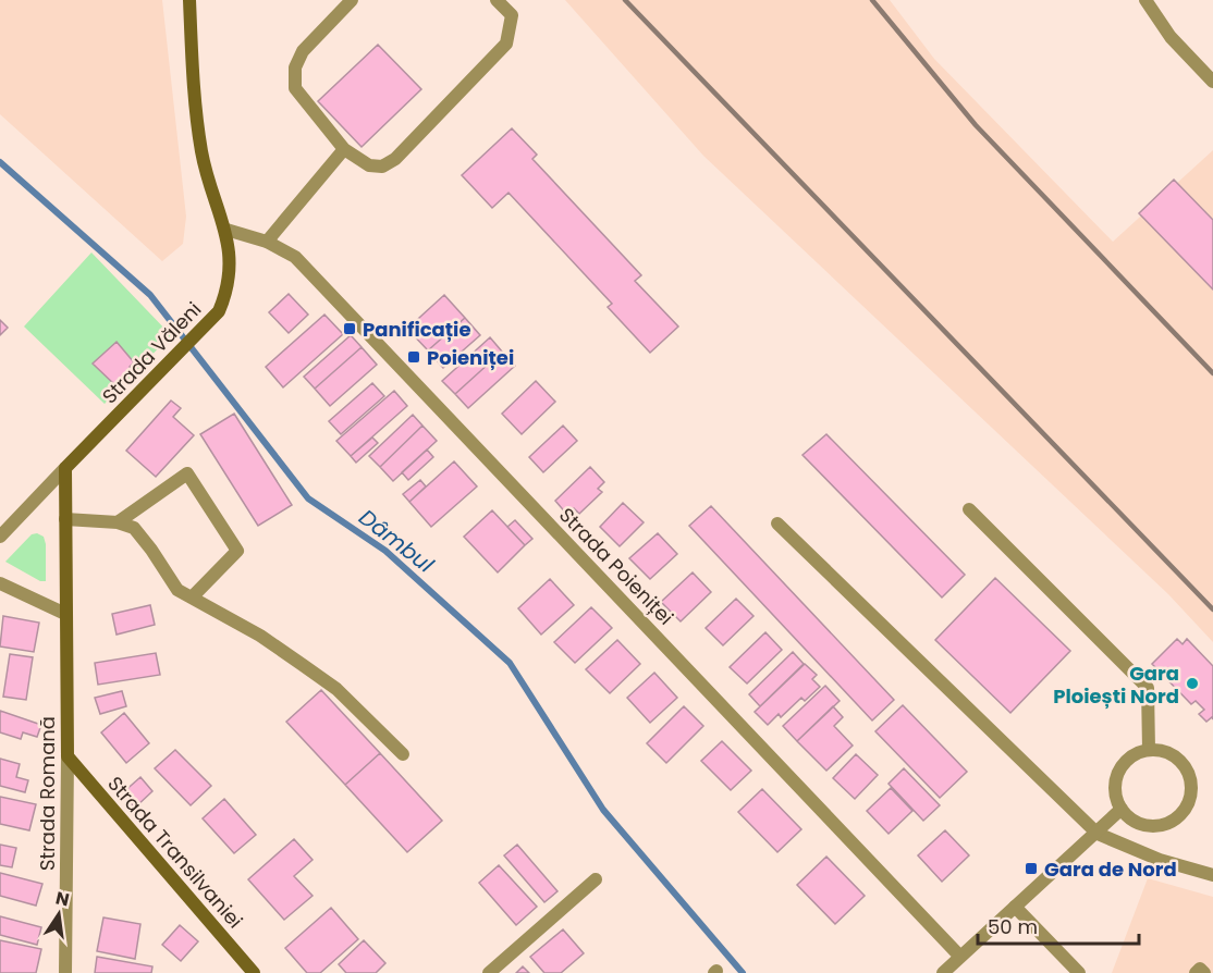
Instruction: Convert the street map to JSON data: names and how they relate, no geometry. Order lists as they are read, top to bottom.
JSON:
{
  "streets": {
    "main road": ["Strada Văleni", "Strada Romană", "Strada Transilvaniei"],
    "street": ["Strada Poieniței"]
  },
  "crossings": [
    ["Strada Văleni", "Strada Poieniței"],
    ["Strada Văleni", "Strada Romană"],
    ["Strada Romană", "Strada Transilvaniei"]
  ],
  "water": ["Dâmbul"],
  "places": {
    "transit": ["Panificație", "Poieniței", "Gara de Nord"],
    "other": ["Gara Ploiești Nord"]
  },
  "scale_bar": "50 m",
  "north": "top"
}
